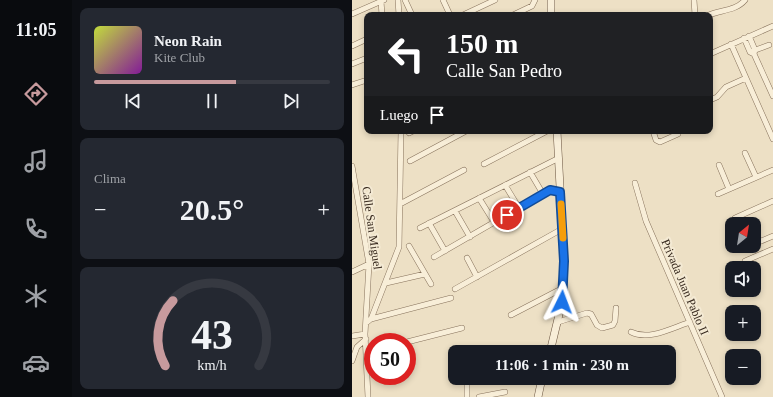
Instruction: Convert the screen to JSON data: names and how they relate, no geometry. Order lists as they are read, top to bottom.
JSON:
{
  "streets": {
    "street": ["Calle San Miguel", "Privada Juan Pablo II"]
  },
  "north": "top right",
  "page": {
    "tabs": "11:05",
    "turn": ["150 m", "Calle San Pedro"],
    "song": ["Neon Rain", "Kite Club"],
    "then": "Luego",
    "tile": "Clima",
    "heat": ["−", "20.5°", "+"],
    "map_buttons": ["+", "−"],
    "limit": "50",
    "trip": "11:06 · 1 min · 230 m",
    "gauge": ["43", "km/h"]
  }
}
